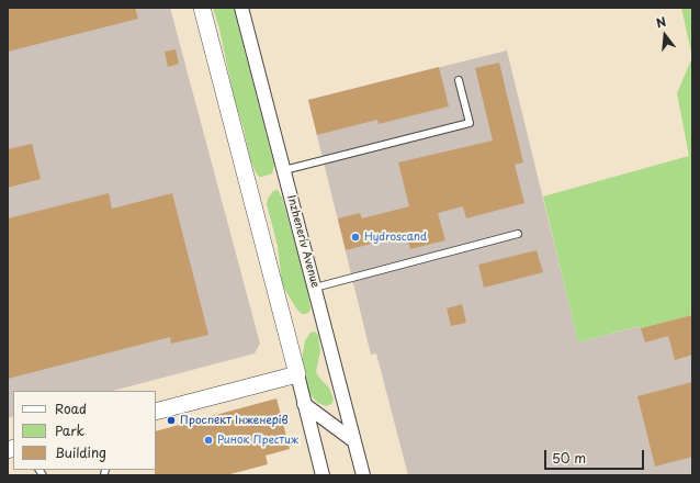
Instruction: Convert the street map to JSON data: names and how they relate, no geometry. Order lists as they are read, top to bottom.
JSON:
{
  "streets": {
    "street": ["Inzheneriv Avenue"]
  },
  "places": ["Hydroscand", "Проспект Інженерів", "Ринок Престиж"],
  "legend": ["Road", "Park", "Building"],
  "scale_bar": "50 m",
  "north": "top"
}
